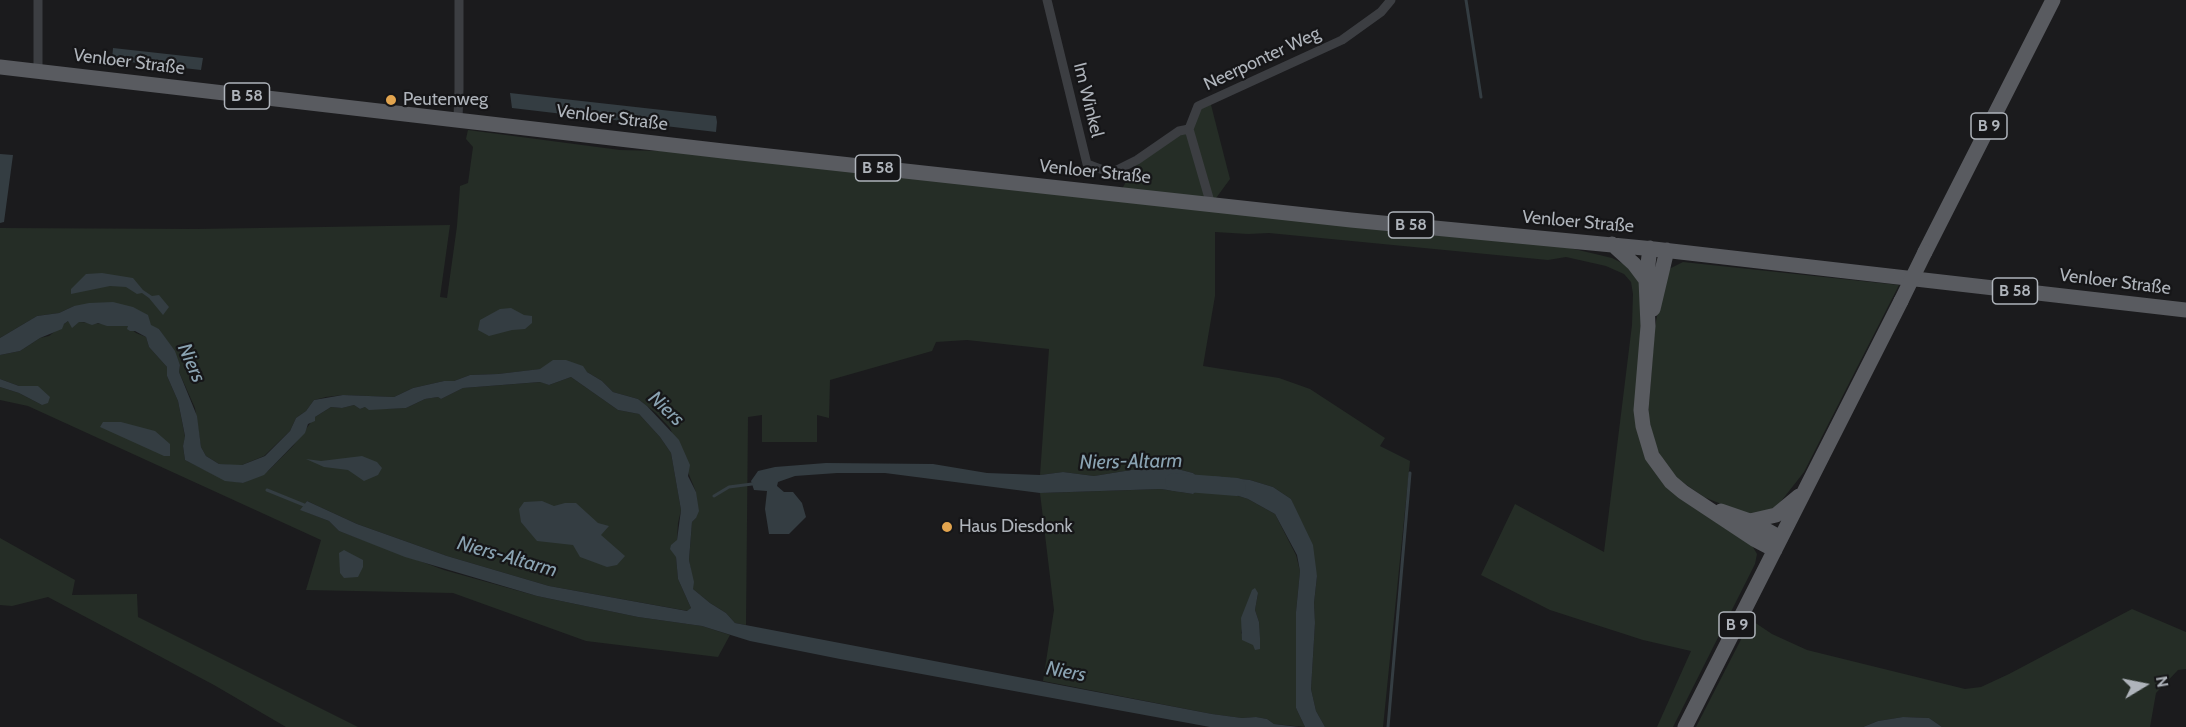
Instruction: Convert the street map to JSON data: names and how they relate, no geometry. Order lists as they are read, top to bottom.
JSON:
{
  "streets": {
    "main road": ["Venloer Straße", "B 58", "B 9"],
    "street": ["Neerponter Weg", "Im Winkel"]
  },
  "crossings": [
    ["Neerponter Weg", "Im Winkel"]
  ],
  "water": ["Niers", "Niers-Altarm"],
  "places": ["Peutenweg", "Haus Diesdonk"],
  "north": "right"
}
